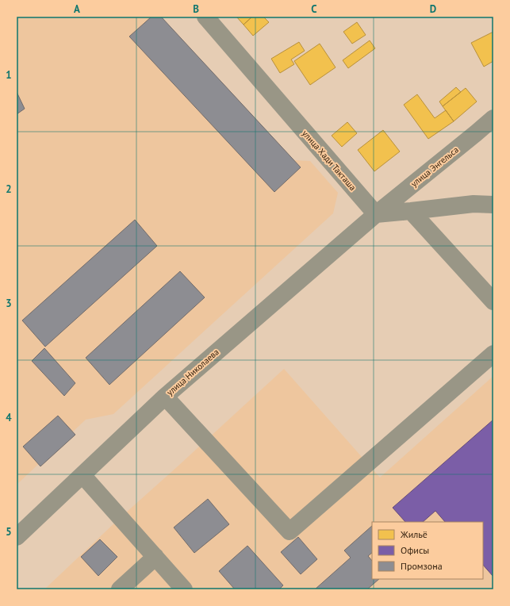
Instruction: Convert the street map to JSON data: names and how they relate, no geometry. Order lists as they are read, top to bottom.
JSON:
{
  "streets": {
    "street": ["улица Хади Такташа", "улица Энгельса", "улица Николаева"]
  },
  "crossings": [
    ["улица Хади Такташа", "улица Энгельса"],
    ["улица Хади Такташа", "улица Николаева"],
    ["улица Энгельса", "улица Николаева"]
  ],
  "legend": ["Жильё", "Офисы", "Промзона"],
  "grid": {
    "columns": [
      "A",
      "B",
      "C",
      "D"
    ],
    "rows": [
      "1",
      "2",
      "3",
      "4",
      "5"
    ]
  }
}
